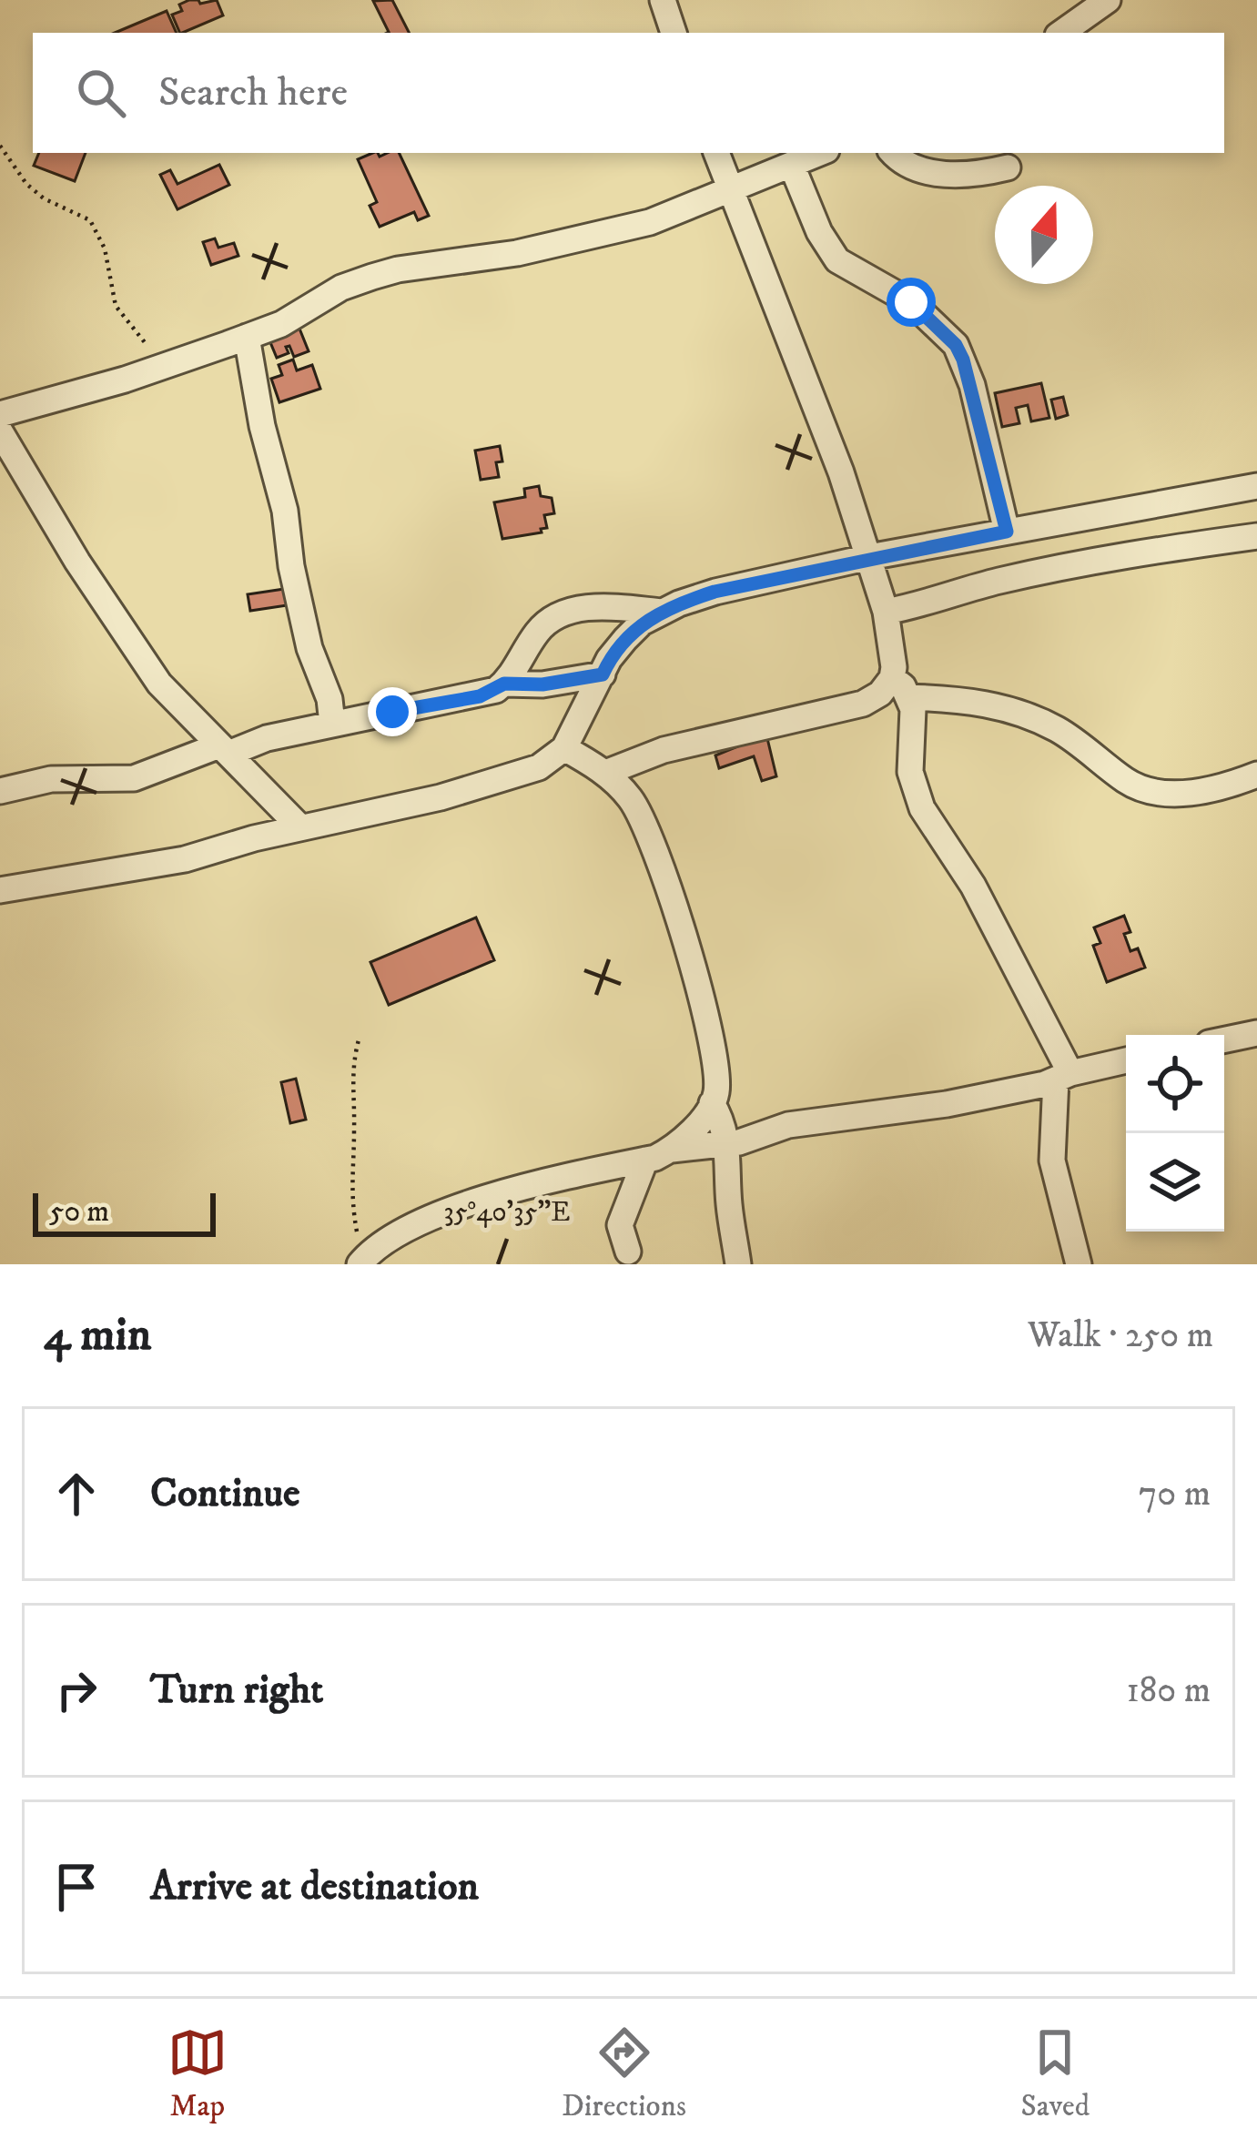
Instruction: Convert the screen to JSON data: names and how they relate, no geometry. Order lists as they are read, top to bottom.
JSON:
{
  "scale_bar": "50 m",
  "north": "top",
  "page": {
    "search": "Search here",
    "scale": "50 m",
    "heading": ["4 min", "Walk · 250 m"],
    "list": [
      ["Continue", "70 m"],
      ["Turn right", "180 m"],
      "Arrive at destination"
    ],
    "nav": ["Map", "Directions", "Saved"]
  },
  "coordinates": ["35°40'35\"E"]
}
